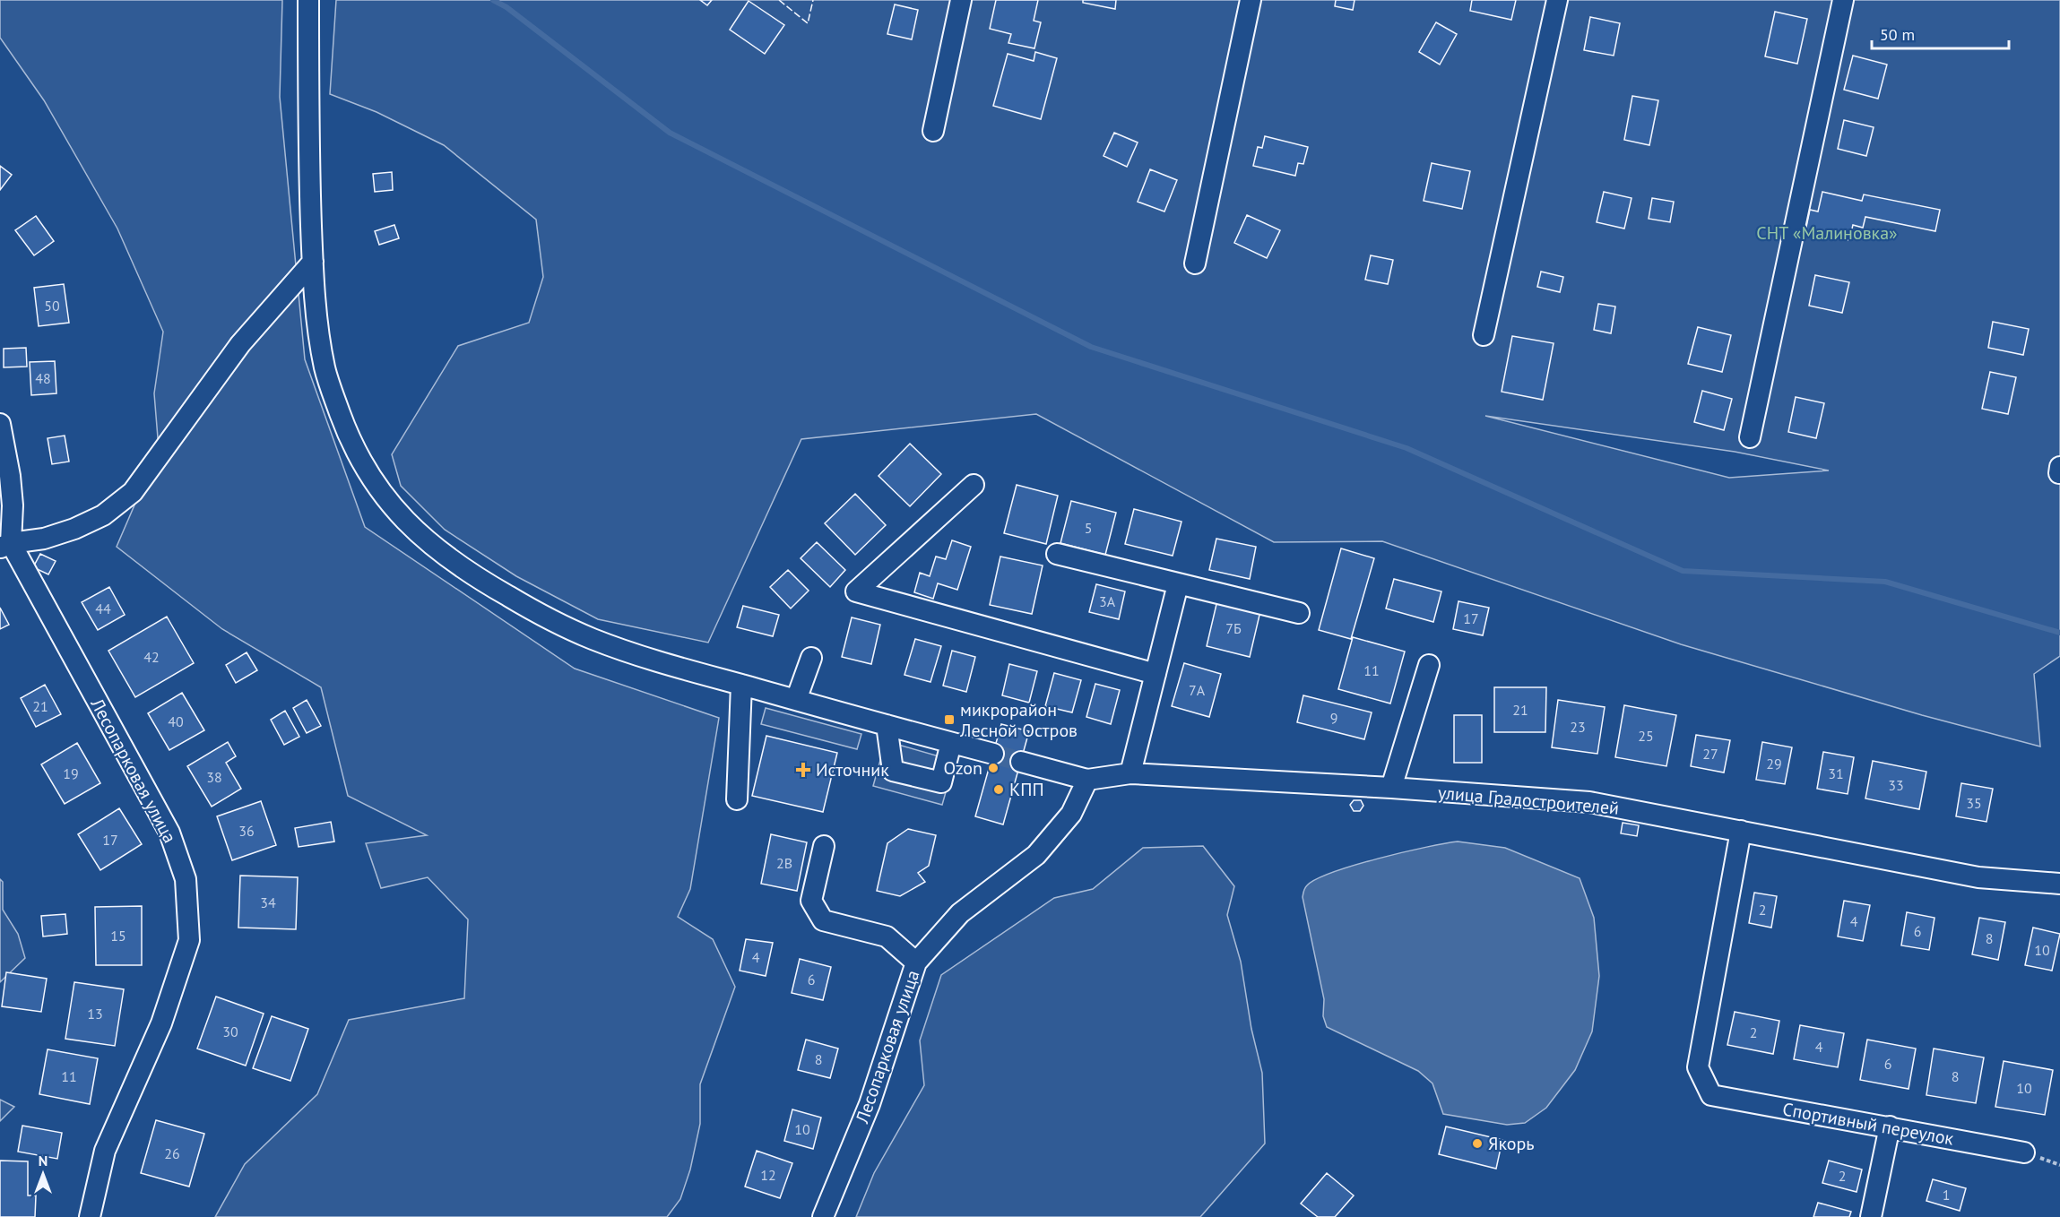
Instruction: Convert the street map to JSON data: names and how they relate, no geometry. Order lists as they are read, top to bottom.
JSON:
{
  "streets": {
    "street": ["Лесопарковая улица", "улица Градостроителей", "Спортивный переулок"]
  },
  "crossings": [
    ["Лесопарковая улица", "улица Градостроителей"],
    ["улица Градостроителей", "Спортивный переулок"]
  ],
  "parks": ["СНТ «Малиновка»"],
  "places": {
    "transit": ["микрорайон Лесной Остров"],
    "other": ["Ozon", "КПП", "Якорь"],
    "health": ["Источник"]
  },
  "house_numbers": [
    "50",
    "48",
    "5",
    "3А",
    "44",
    "17",
    "7Б",
    "42",
    "11",
    "7А",
    "21",
    "21",
    "9",
    "40",
    "23",
    "25",
    "27",
    "29",
    "19",
    "31",
    "38",
    "33",
    "35",
    "36",
    "17",
    "2В",
    "34",
    "2",
    "4",
    "6",
    "15",
    "8",
    "10",
    "4",
    "6",
    "13",
    "30",
    "2",
    "4",
    "8",
    "6",
    "11",
    "8",
    "10",
    "10",
    "26",
    "12",
    "2",
    "1"
  ],
  "scale_bar": "50 m",
  "north": "top"
}
